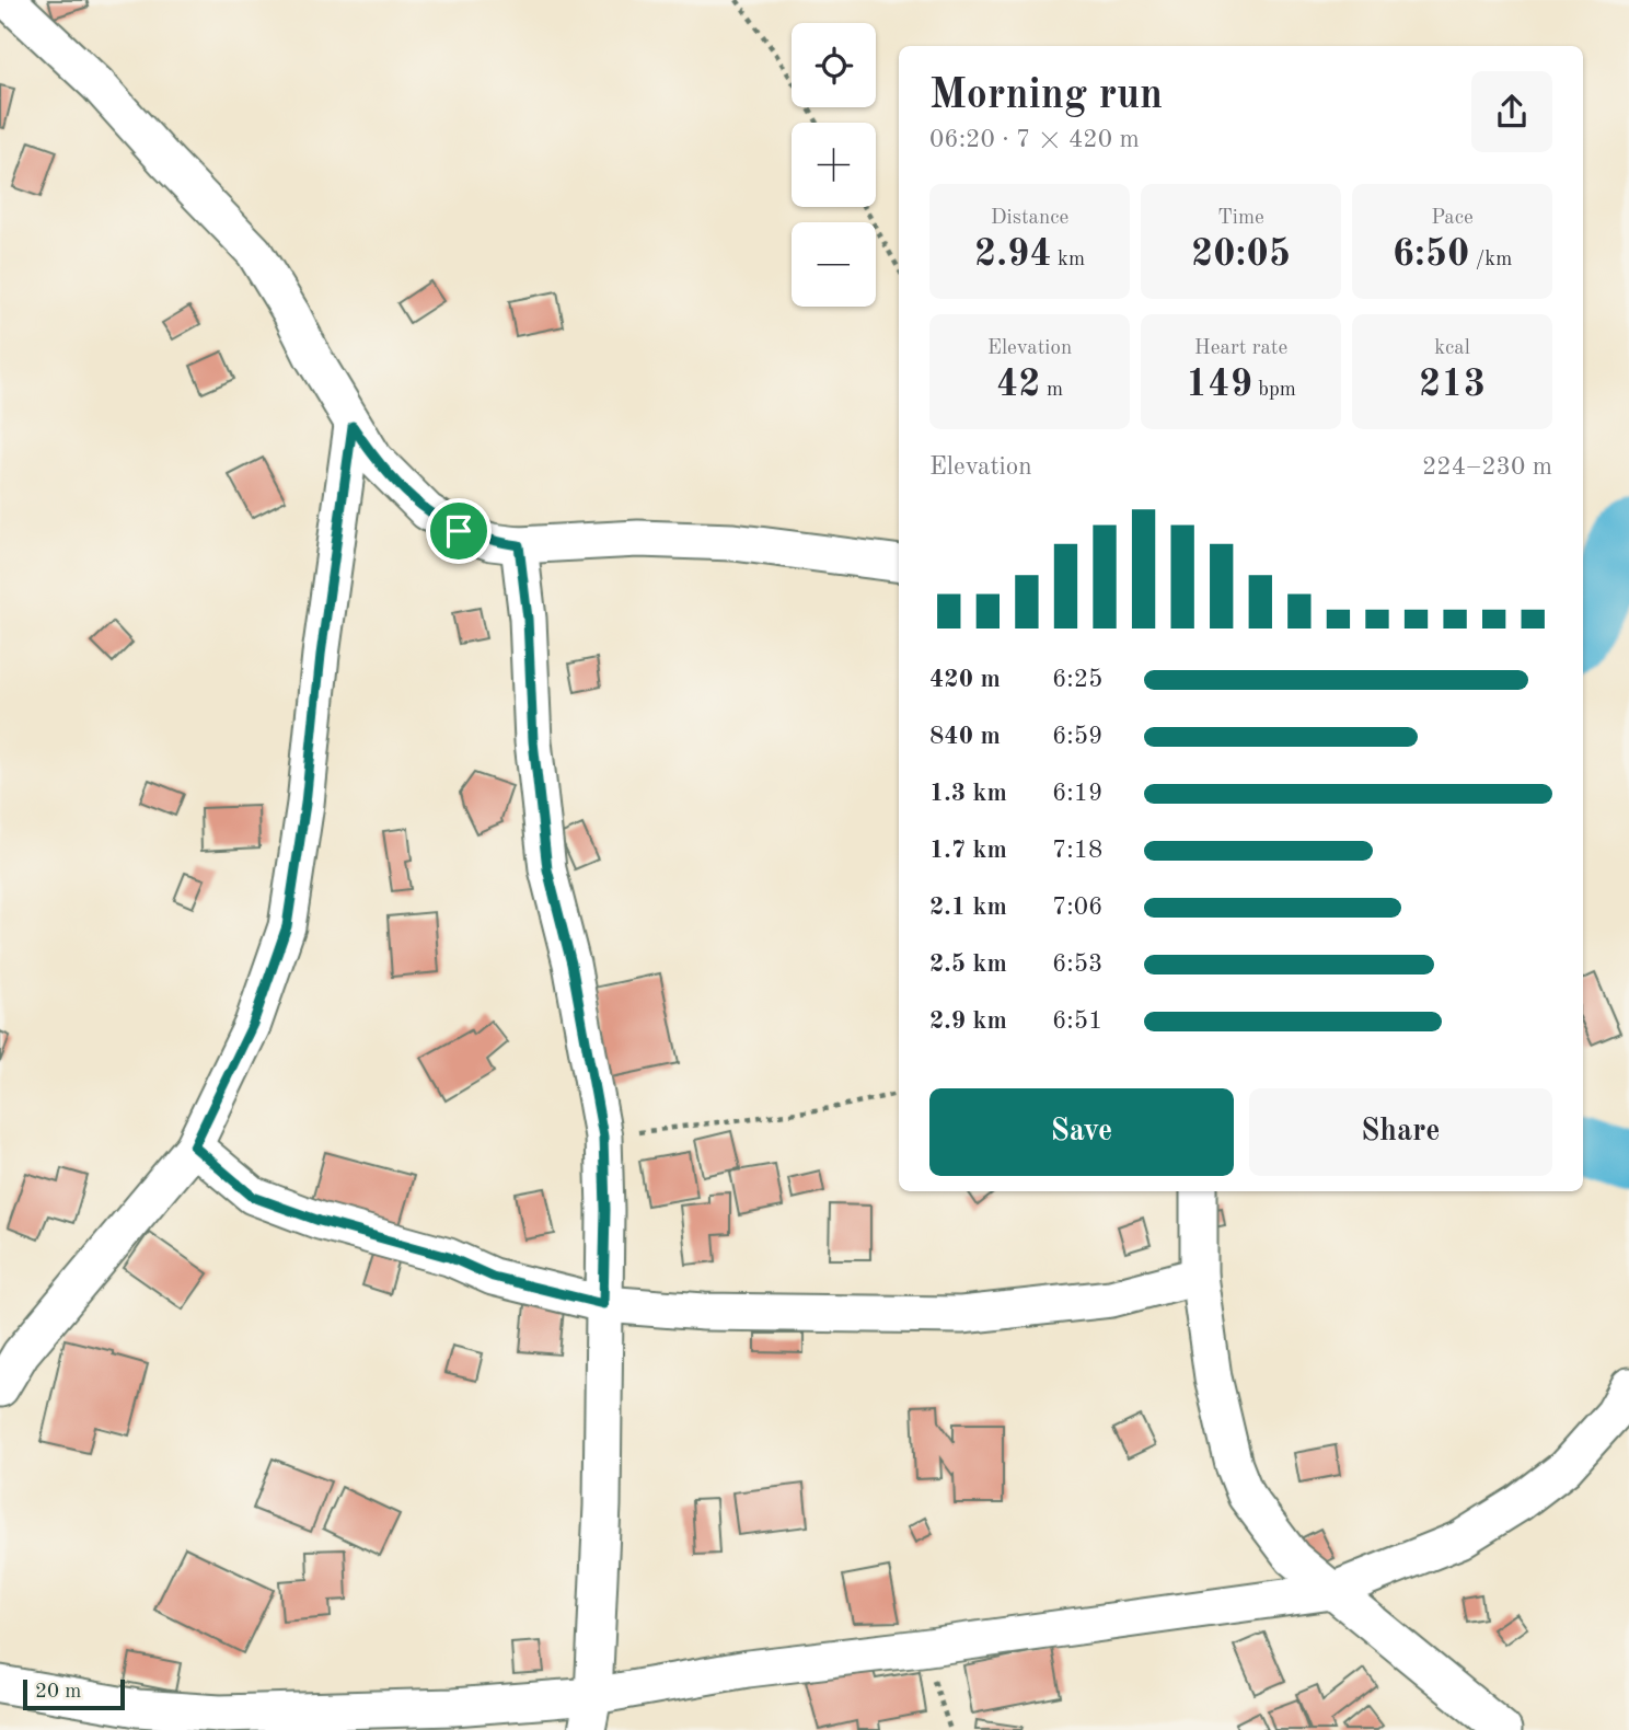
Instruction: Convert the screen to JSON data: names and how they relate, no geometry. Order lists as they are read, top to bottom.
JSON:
{
  "scale_bar": "20 m",
  "page": {
    "map_buttons": ["+", "−"],
    "heading": ["Morning run", "06:20 · 7 × 420 m"],
    "stats": [
      ["Distance", "2.94 km"],
      ["Time", "20:05"],
      ["Pace", "6:50 /km"],
      ["Elevation", "42 m"],
      ["Heart rate", "149 bpm"],
      ["kcal", "213"]
    ],
    "chart": ["Elevation", "224–230 m"],
    "list": [
      {
        "name": "420 m",
        "note": "6:25"
      },
      {
        "name": "840 m",
        "note": "6:59"
      },
      {
        "name": "1.3 km",
        "note": "6:19"
      },
      {
        "name": "1.7 km",
        "note": "7:18"
      },
      {
        "name": "2.1 km",
        "note": "7:06"
      },
      {
        "name": "2.5 km",
        "note": "6:53"
      },
      {
        "name": "2.9 km",
        "note": "6:51"
      }
    ],
    "buttons": ["Save", "Share"],
    "scale": "20 m"
  }
}
